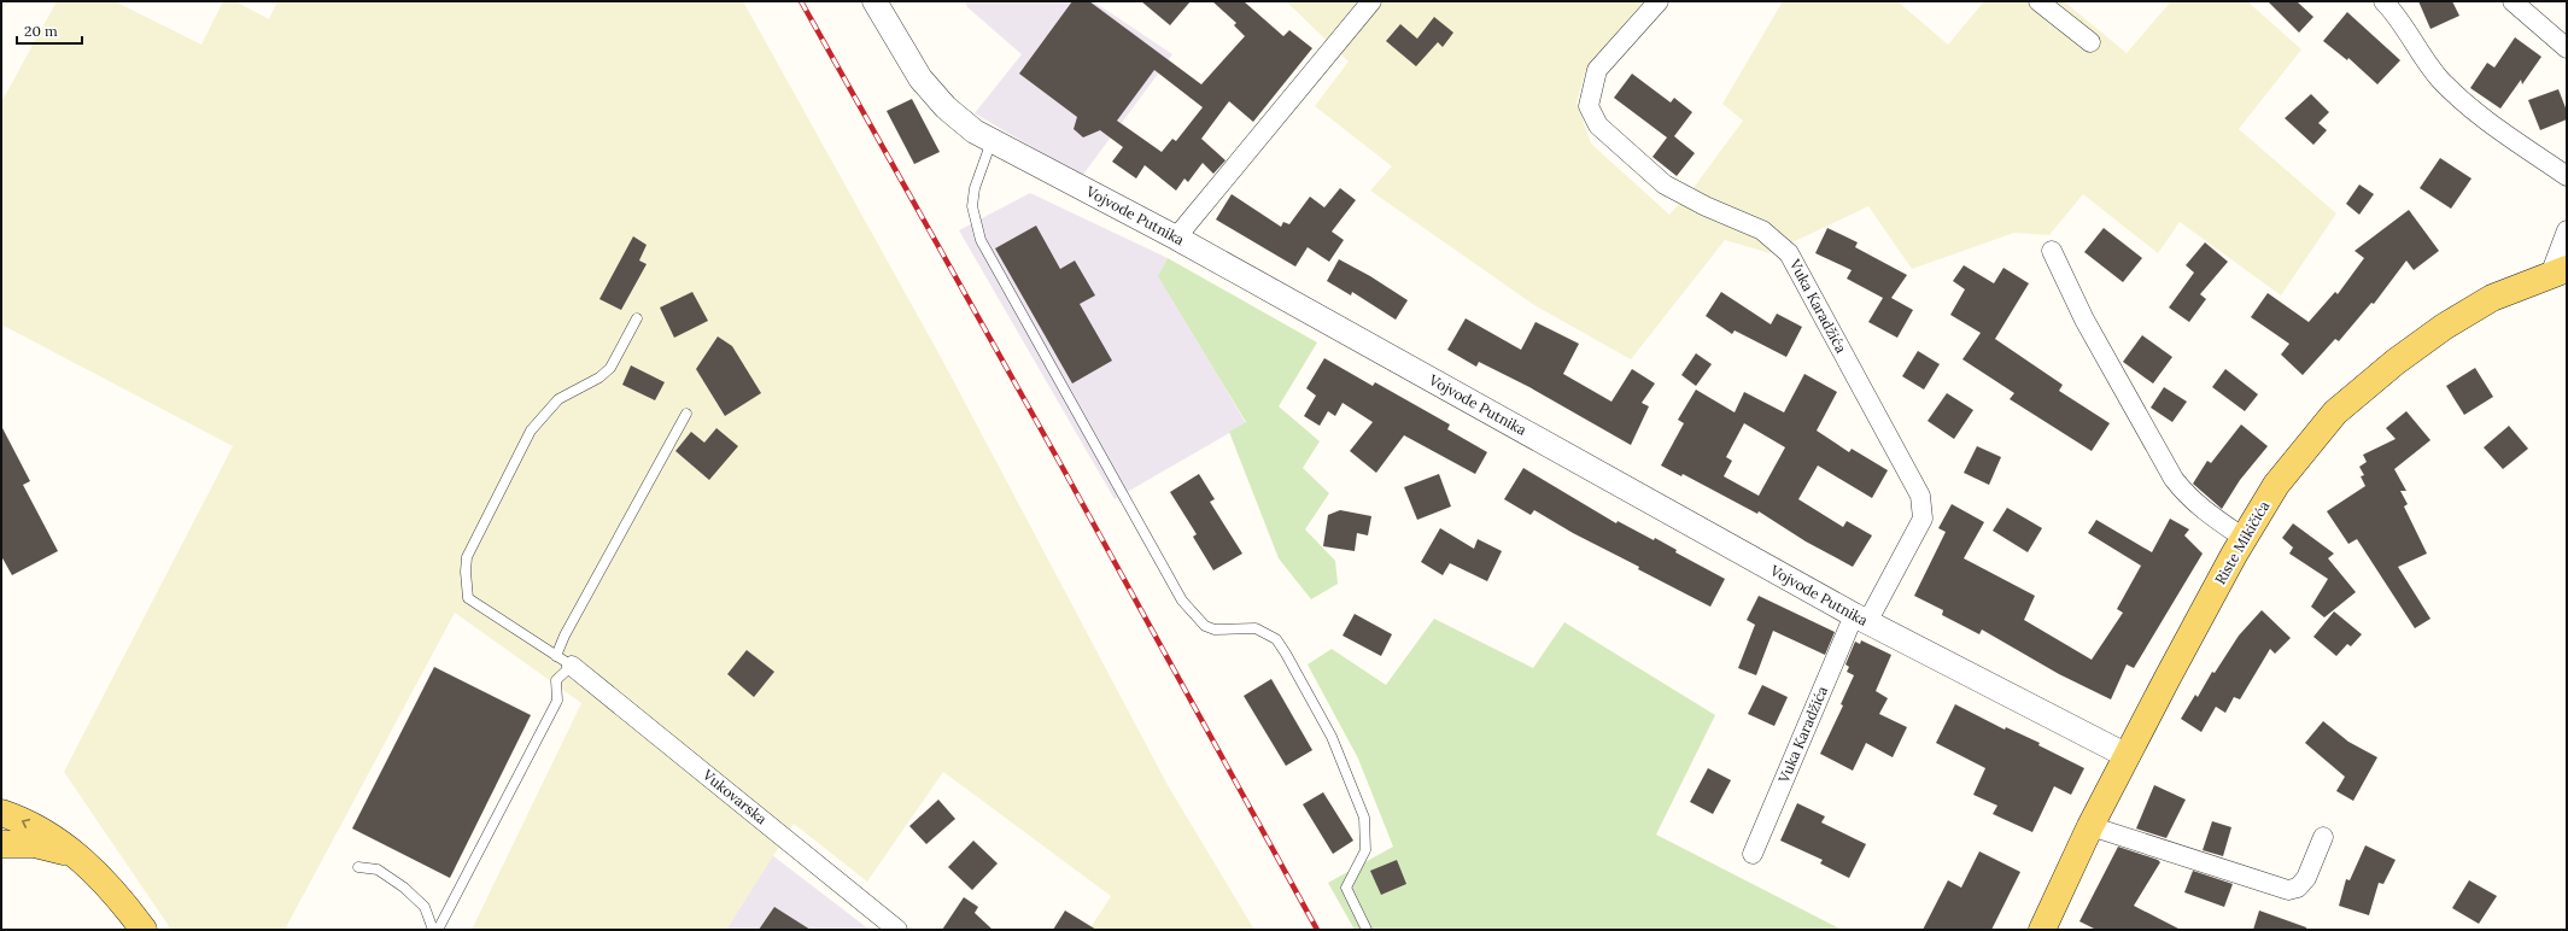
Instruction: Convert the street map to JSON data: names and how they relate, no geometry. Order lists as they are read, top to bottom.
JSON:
{
  "streets": {
    "main road": ["Riste Mikičića"],
    "street": ["Vojvode Putnika", "Vuka Karadžića", "Vukovarska"]
  },
  "crossings": [
    ["Vojvode Putnika", "Vuka Karadžića"],
    ["Vojvode Putnika", "Riste Mikičića"]
  ],
  "scale_bar": "20 m"
}
